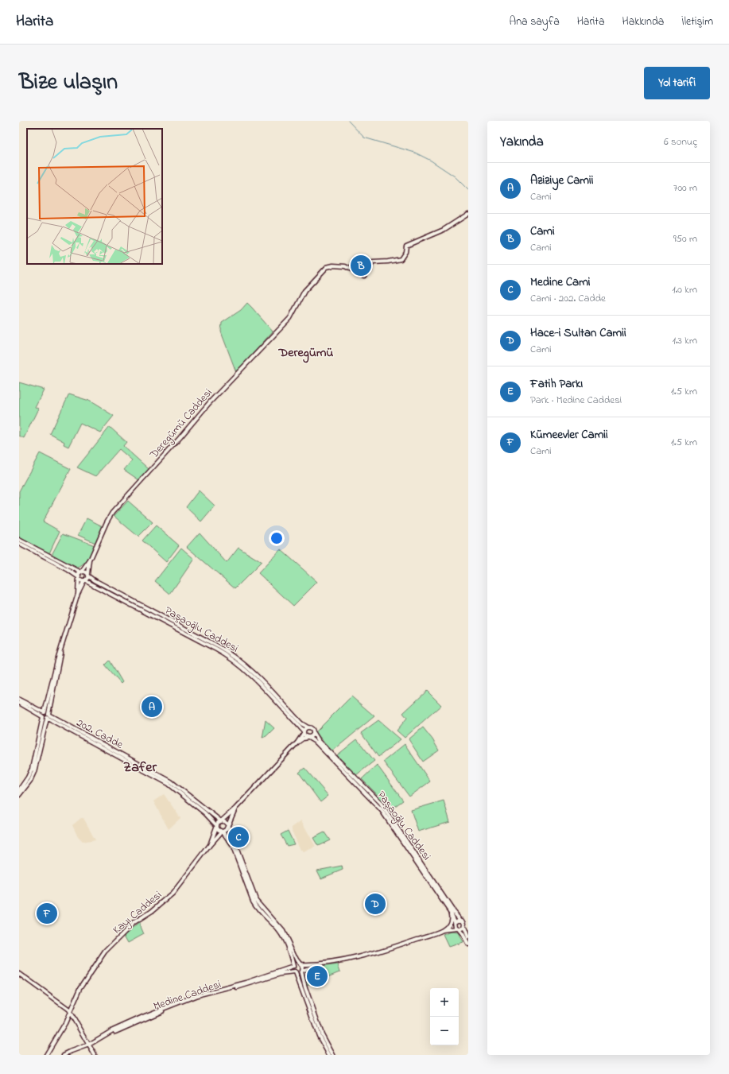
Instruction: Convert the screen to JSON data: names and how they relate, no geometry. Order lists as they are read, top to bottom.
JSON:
{
  "streets": {
    "street": [
      "Deregümü Caddesi",
      "Paşaoğlu Caddesi",
      "202. Cadde",
      "Kayı Caddesi",
      "Medine Caddesi"
    ]
  },
  "crossings": [
    ["Deregümü Caddesi", "Paşaoğlu Caddesi"],
    ["202. Cadde", "Kayı Caddesi"]
  ],
  "districts": ["Deregümü", "Zafer"],
  "page": {
    "header": "Harita",
    "nav": [
      "Ana sayfa",
      "Harita",
      "Hakkında",
      "İletişim"
    ],
    "title": "Bize ulaşın",
    "buttons": "Yol tarifi",
    "heading": ["Yakında", "6 sonuç"],
    "list": [
      {
        "mark": "A",
        "name": "Aziziye Camii",
        "note": "Cami",
        "value": "700 m"
      },
      {
        "mark": "B",
        "name": "Cami",
        "note": "Cami",
        "value": "950 m"
      },
      {
        "mark": "C",
        "name": "Medine Cami",
        "note": "Cami · 202. Cadde",
        "value": "1.0 km"
      },
      {
        "mark": "D",
        "name": "Hace-i Sultan Camii",
        "note": "Cami",
        "value": "1.3 km"
      },
      {
        "mark": "E",
        "name": "Fatih Parkı",
        "note": "Park · Medine Caddesi",
        "value": "1.5 km"
      },
      {
        "mark": "F",
        "name": "Kümeevler Camii",
        "note": "Cami",
        "value": "1.5 km"
      }
    ],
    "pins": [
      "B",
      "A",
      "C",
      "D",
      "F",
      "E"
    ],
    "map_buttons": ["+", "−"]
  }
}
